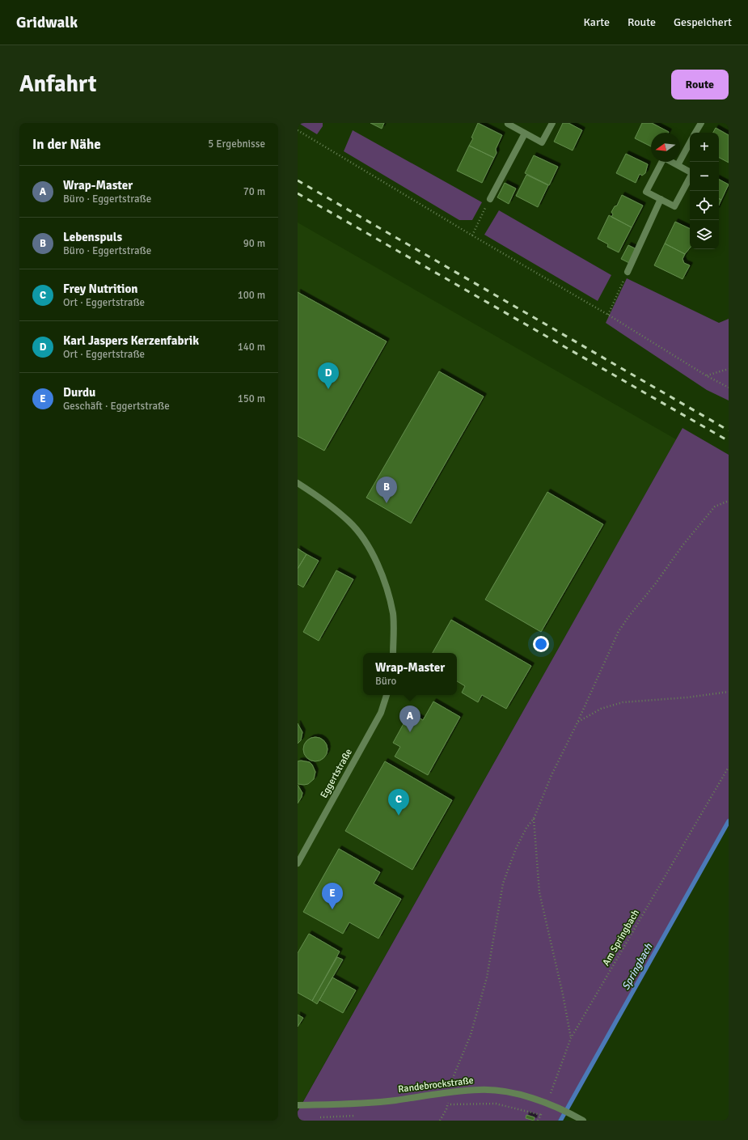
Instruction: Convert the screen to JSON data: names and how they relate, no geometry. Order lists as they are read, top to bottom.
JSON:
{
  "streets": {
    "street": ["Eggertstraße", "Randebrockstraße"],
    "path": ["Am Springbach"]
  },
  "crossings": [
    ["Am Springbach", "Randebrockstraße"]
  ],
  "water": ["Springbach"],
  "north": "left",
  "page": {
    "header": "Gridwalk",
    "nav": ["Karte", "Route", "Gespeichert"],
    "buttons": "Route",
    "title": "Anfahrt",
    "heading": ["In der Nähe", "5 Ergebnisse"],
    "map_buttons": ["+", "−"],
    "list": [
      {
        "mark": "A",
        "name": "Wrap-Master",
        "note": "Büro · Eggertstraße",
        "value": "70 m"
      },
      {
        "mark": "B",
        "name": "Lebenspuls",
        "note": "Büro · Eggertstraße",
        "value": "90 m"
      },
      {
        "mark": "C",
        "name": "Frey Nutrition",
        "note": "Ort · Eggertstraße",
        "value": "100 m"
      },
      {
        "mark": "D",
        "name": "Karl Jaspers Kerzenfabrik",
        "note": "Ort · Eggertstraße",
        "value": "140 m"
      },
      {
        "mark": "E",
        "name": "Durdu",
        "note": "Geschäft · Eggertstraße",
        "value": "150 m"
      }
    ],
    "pins": [
      "D",
      "B",
      "A",
      "C",
      "E"
    ],
    "popup": ["Wrap-Master", "Büro"]
  }
}
